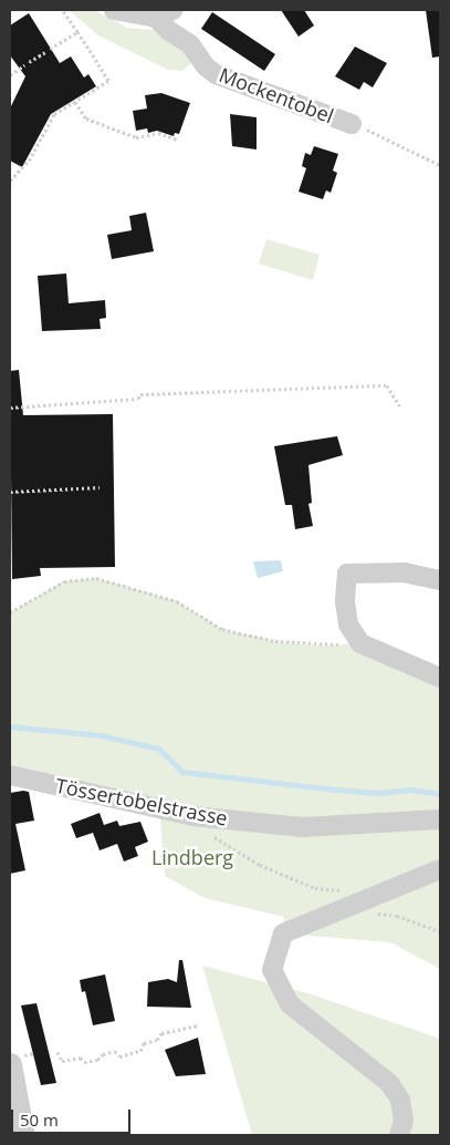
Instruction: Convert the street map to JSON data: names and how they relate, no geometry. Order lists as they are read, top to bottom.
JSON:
{
  "streets": {
    "street": ["Mockentobel", "Tössertobelstrasse"]
  },
  "parks": ["Lindberg"],
  "scale_bar": "50 m"
}
